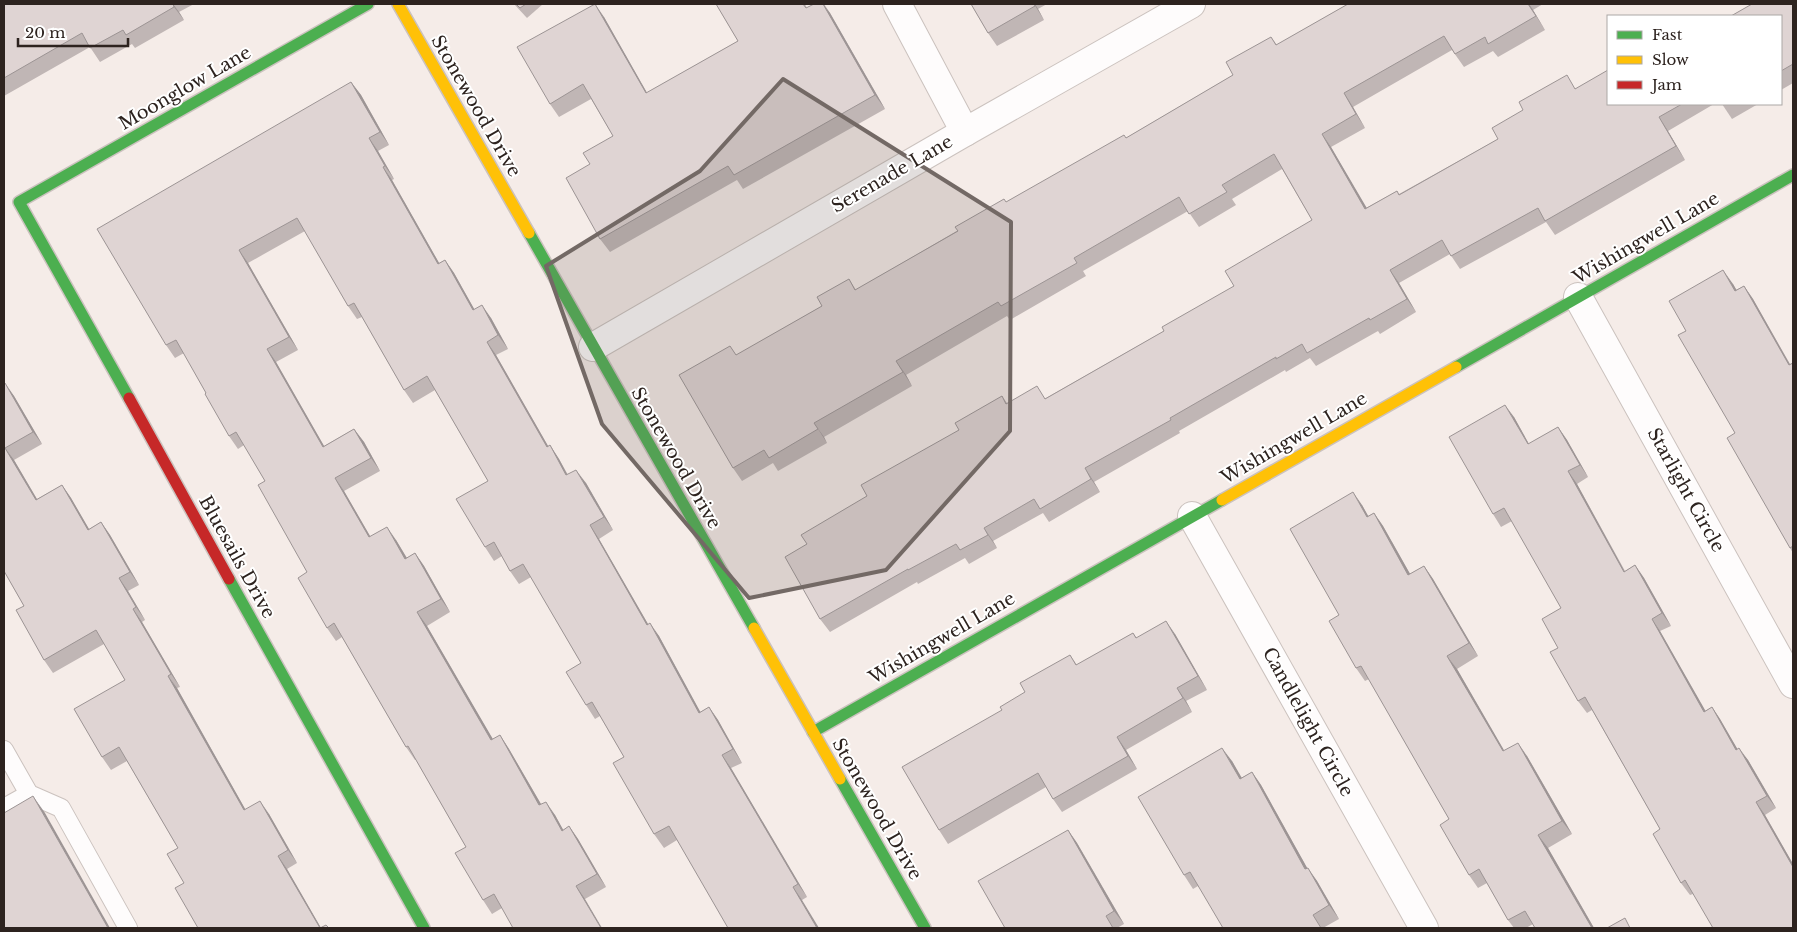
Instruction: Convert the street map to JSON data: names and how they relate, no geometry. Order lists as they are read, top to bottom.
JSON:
{
  "streets": {
    "street": [
      "Moonglow Lane",
      "Stonewood Drive",
      "Serenade Lane",
      "Wishingwell Lane",
      "Starlight Circle",
      "Bluesails Drive",
      "Candlelight Circle"
    ]
  },
  "crossings": [
    ["Moonglow Lane", "Bluesails Drive"],
    ["Stonewood Drive", "Serenade Lane"],
    ["Stonewood Drive", "Wishingwell Lane"],
    ["Wishingwell Lane", "Starlight Circle"],
    ["Wishingwell Lane", "Candlelight Circle"]
  ],
  "legend": ["Fast", "Slow", "Jam"],
  "scale_bar": "20 m"
}
